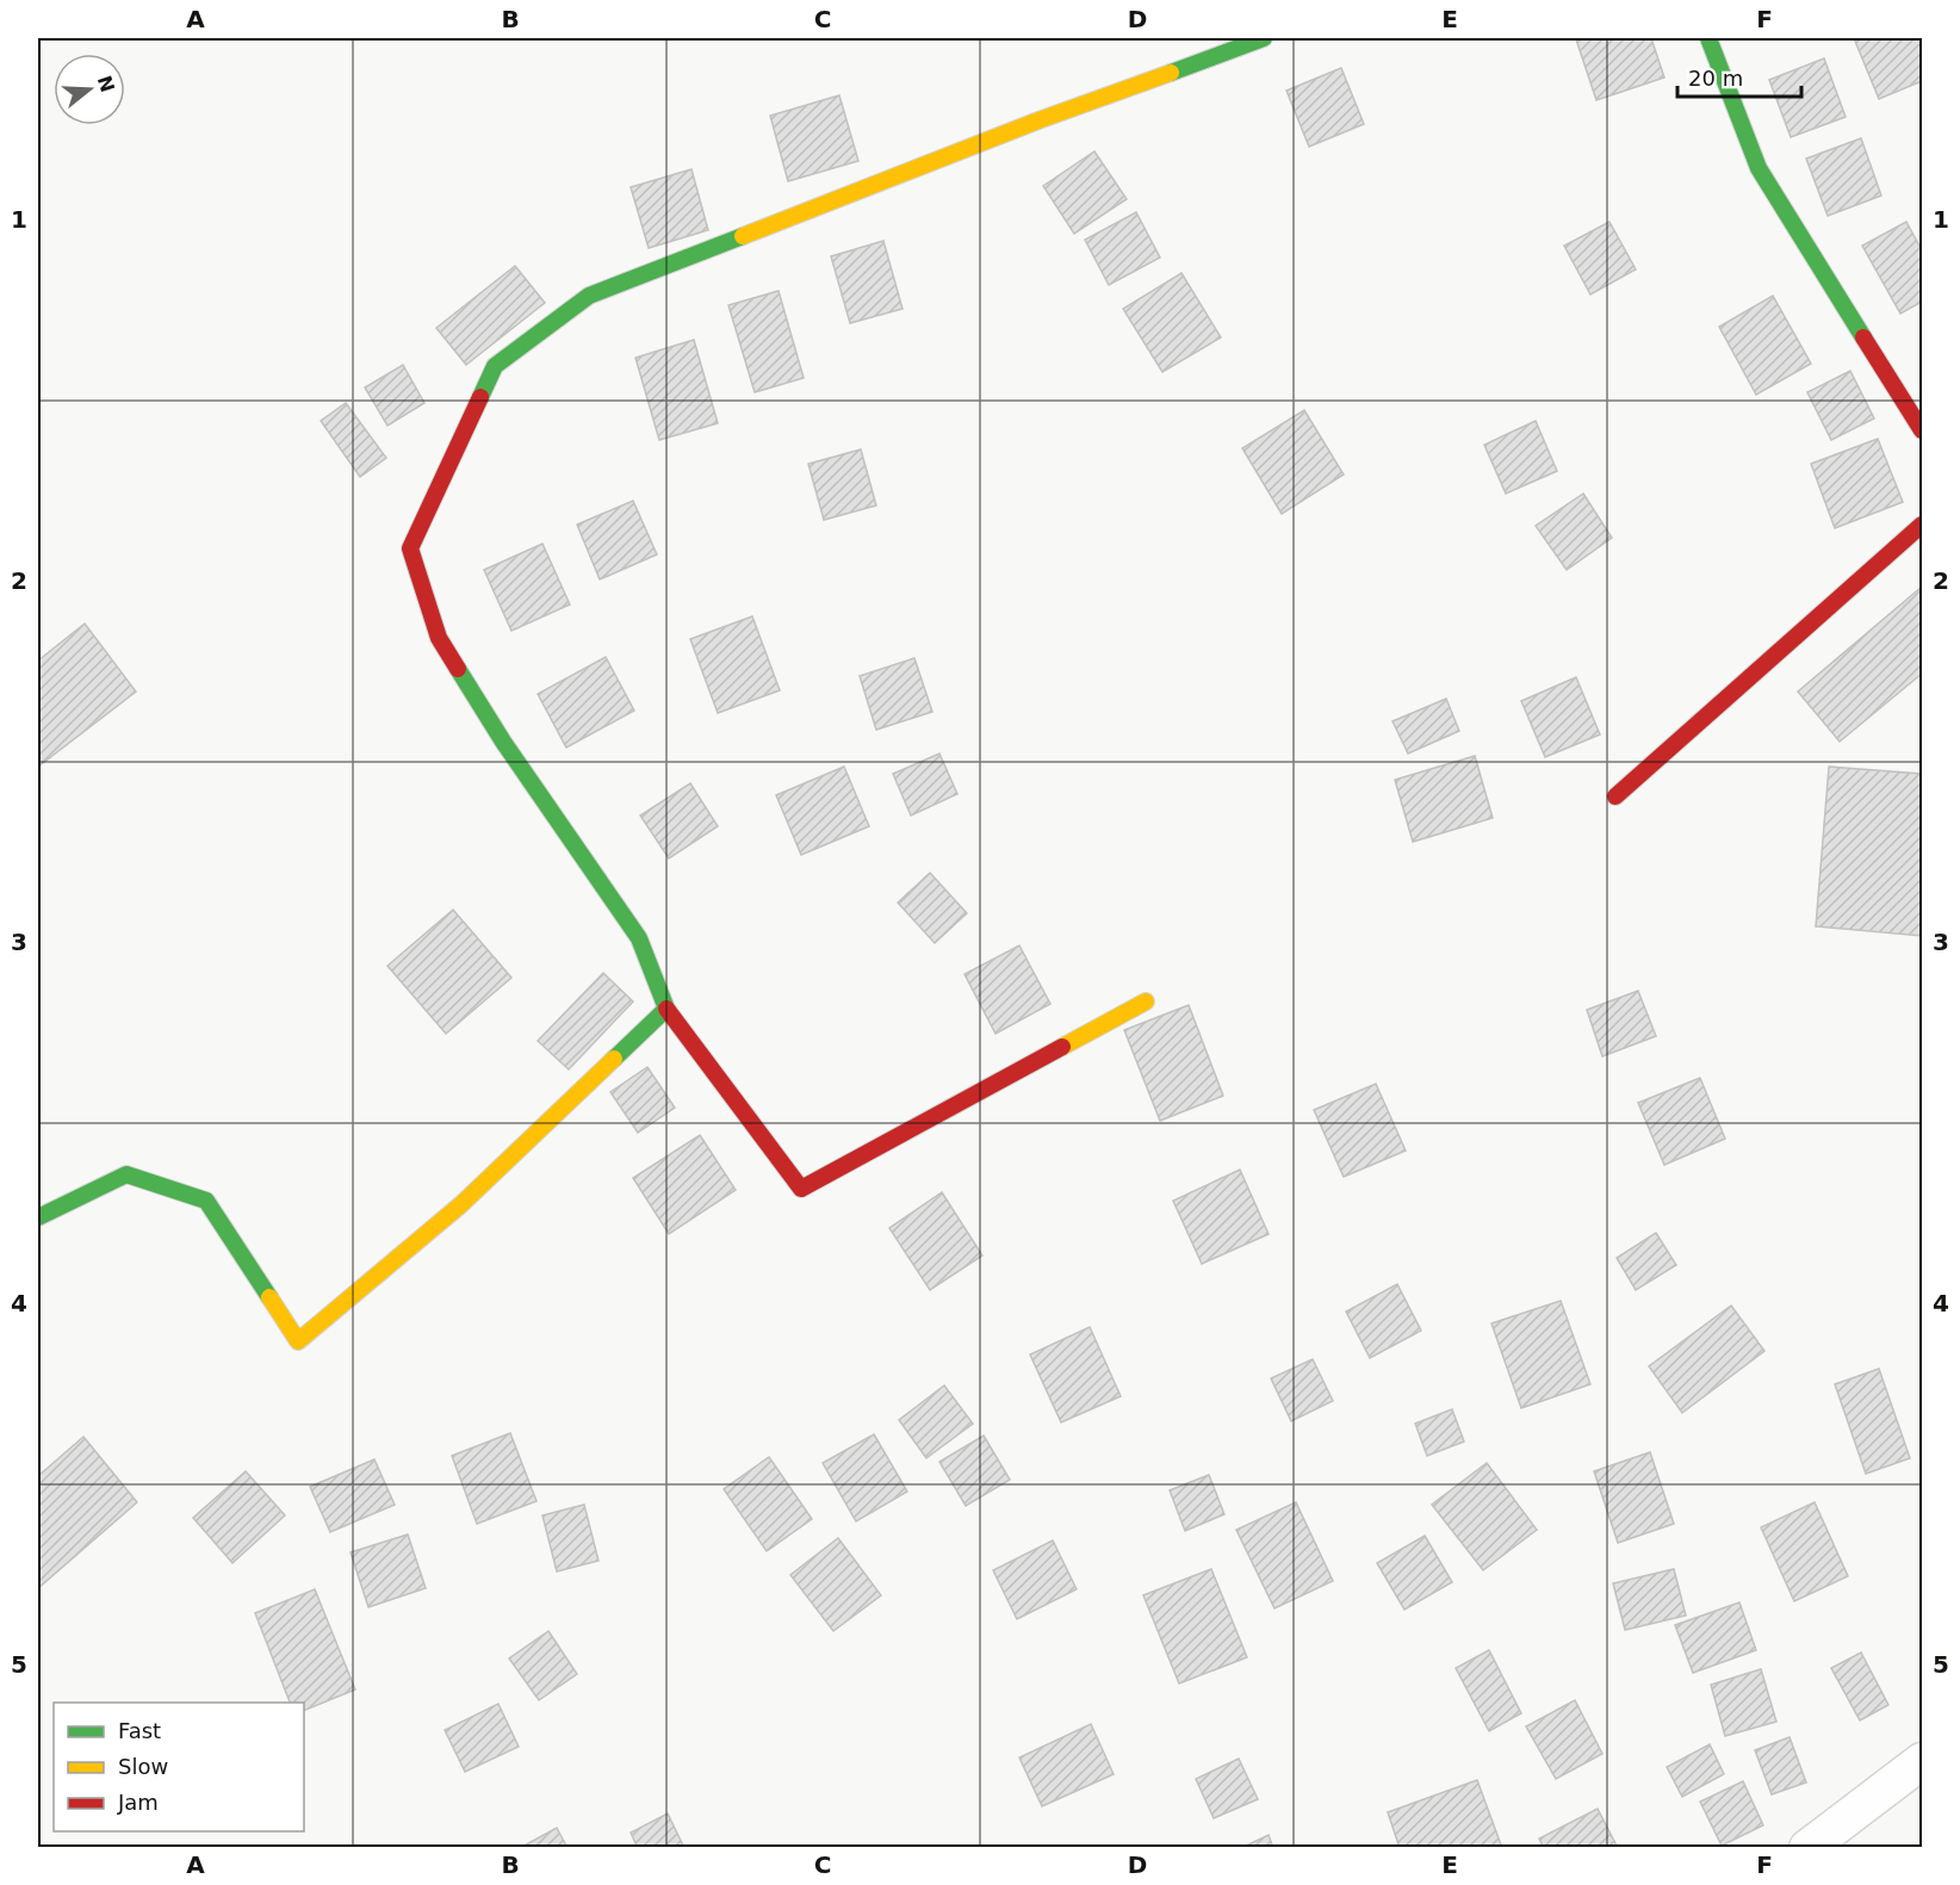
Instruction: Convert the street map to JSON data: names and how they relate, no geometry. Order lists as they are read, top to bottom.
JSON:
{
  "legend": ["Fast", "Slow", "Jam"],
  "scale_bar": "20 m",
  "north": "right",
  "grid": {
    "columns": [
      "A",
      "B",
      "C",
      "D",
      "E",
      "F"
    ],
    "rows": [
      "1",
      "2",
      "3",
      "4",
      "5"
    ]
  }
}
